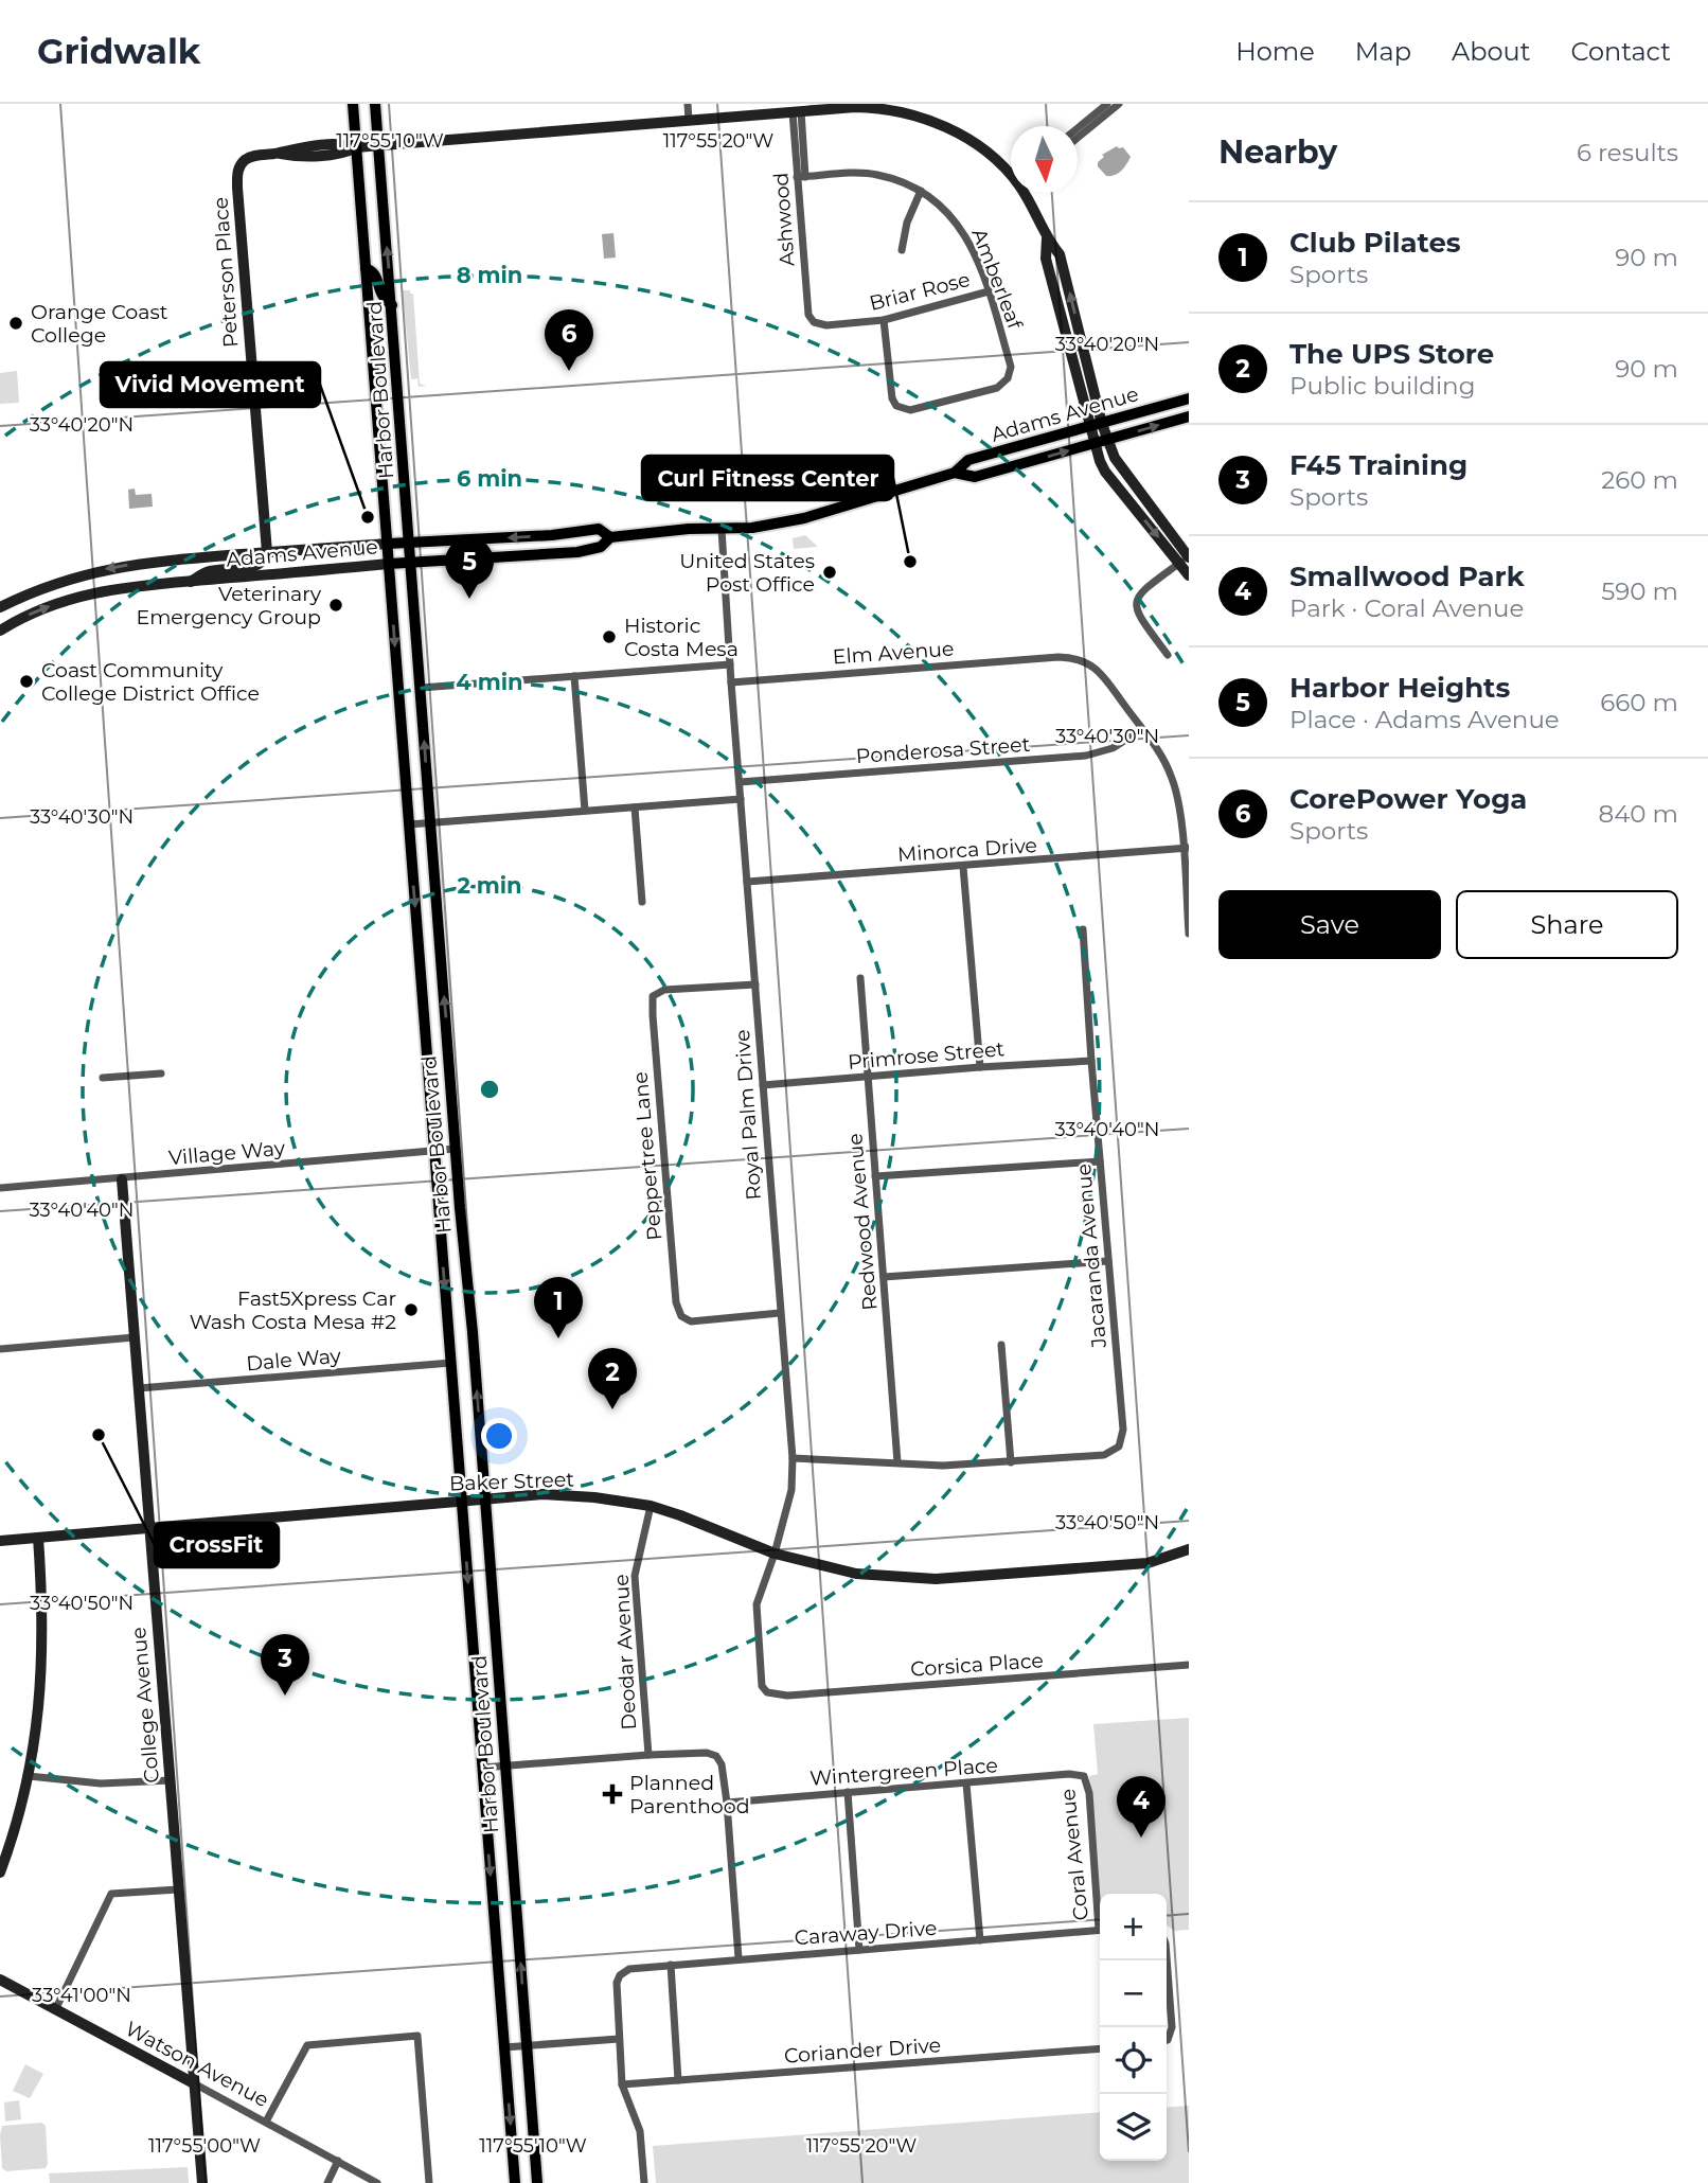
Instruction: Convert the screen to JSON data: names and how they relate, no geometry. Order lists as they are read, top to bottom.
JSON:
{
  "streets": {
    "main road": ["Harbor Boulevard", "Adams Avenue"],
    "street": [
      "Ashwood",
      "Peterson Place",
      "Amberleaf",
      "Briar Rose",
      "Elm Avenue",
      "Ponderosa Street",
      "Minorca Drive",
      "Primrose Street",
      "Royal Palm Drive",
      "Village Way",
      "Peppertree Lane",
      "Redwood Avenue",
      "Jacaranda Avenue",
      "Dale Way",
      "Baker Street",
      "Deodar Avenue",
      "Corsica Place",
      "College Avenue",
      "Wintergreen Place",
      "Coral Avenue",
      "Caraway Drive",
      "Coriander Drive",
      "Watson Avenue"
    ]
  },
  "crossings": [
    ["Ashwood", "Peterson Place"],
    ["Ashwood", "Amberleaf"],
    ["Ashwood", "Briar Rose"],
    ["Peterson Place", "Harbor Boulevard"],
    ["Peterson Place", "Adams Avenue"],
    ["Amberleaf", "Briar Rose"],
    ["Harbor Boulevard", "Adams Avenue"],
    ["Harbor Boulevard", "Village Way"],
    ["Harbor Boulevard", "Dale Way"],
    ["Harbor Boulevard", "Baker Street"],
    ["Adams Avenue", "Royal Palm Drive"],
    ["Elm Avenue", "Ponderosa Street"],
    ["Elm Avenue", "Royal Palm Drive"],
    ["Ponderosa Street", "Royal Palm Drive"],
    ["Minorca Drive", "Royal Palm Drive"],
    ["Primrose Street", "Royal Palm Drive"],
    ["Primrose Street", "Redwood Avenue"],
    ["Primrose Street", "Jacaranda Avenue"],
    ["Royal Palm Drive", "Peppertree Lane"],
    ["Royal Palm Drive", "Baker Street"],
    ["Royal Palm Drive", "Corsica Place"],
    ["Village Way", "College Avenue"],
    ["Dale Way", "College Avenue"],
    ["Baker Street", "Deodar Avenue"],
    ["Baker Street", "College Avenue"],
    ["College Avenue", "Watson Avenue"],
    ["Wintergreen Place", "Coral Avenue"]
  ],
  "places": {
    "other": [
      "Orange Coast College",
      "Vivid Movement",
      "Curl Fitness Center",
      "United States Post Office",
      "Veterinary Emergency Group",
      "Historic Costa Mesa",
      "Coast Community College District Office",
      "Fast5Xpress Car Wash Costa Mesa #2",
      "CrossFit"
    ],
    "health": ["Planned Parenthood"]
  },
  "north": "bottom",
  "page": {
    "header": "Gridwalk",
    "nav": [
      "Home",
      "Map",
      "About",
      "Contact"
    ],
    "heading": ["Nearby", "6 results"],
    "list": [
      {
        "mark": "1",
        "name": "Club Pilates",
        "note": "Sports",
        "value": "90 m"
      },
      {
        "mark": "2",
        "name": "The UPS Store",
        "note": "Public building",
        "value": "90 m"
      },
      {
        "mark": "3",
        "name": "F45 Training",
        "note": "Sports",
        "value": "260 m"
      },
      {
        "mark": "4",
        "name": "Smallwood Park",
        "note": "Park · Coral Avenue",
        "value": "590 m"
      },
      {
        "mark": "5",
        "name": "Harbor Heights",
        "note": "Place · Adams Avenue",
        "value": "660 m"
      },
      {
        "mark": "6",
        "name": "CorePower Yoga",
        "note": "Sports",
        "value": "840 m"
      }
    ],
    "pins": [
      "6",
      "5",
      "1",
      "2",
      "3",
      "4"
    ],
    "buttons": ["Save", "Share"],
    "map_buttons": ["+", "−"]
  },
  "coordinates": [
    "117°55'10\"W",
    "117°55'20\"W",
    "33°40'20\"N",
    "33°40'30\"N",
    "33°40'40\"N",
    "33°40'50\"N",
    "33°41'00\"N",
    "117°55'00\"W"
  ],
  "rings": [
    "8 min",
    "6 min",
    "4 min",
    "2 min"
  ]
}
